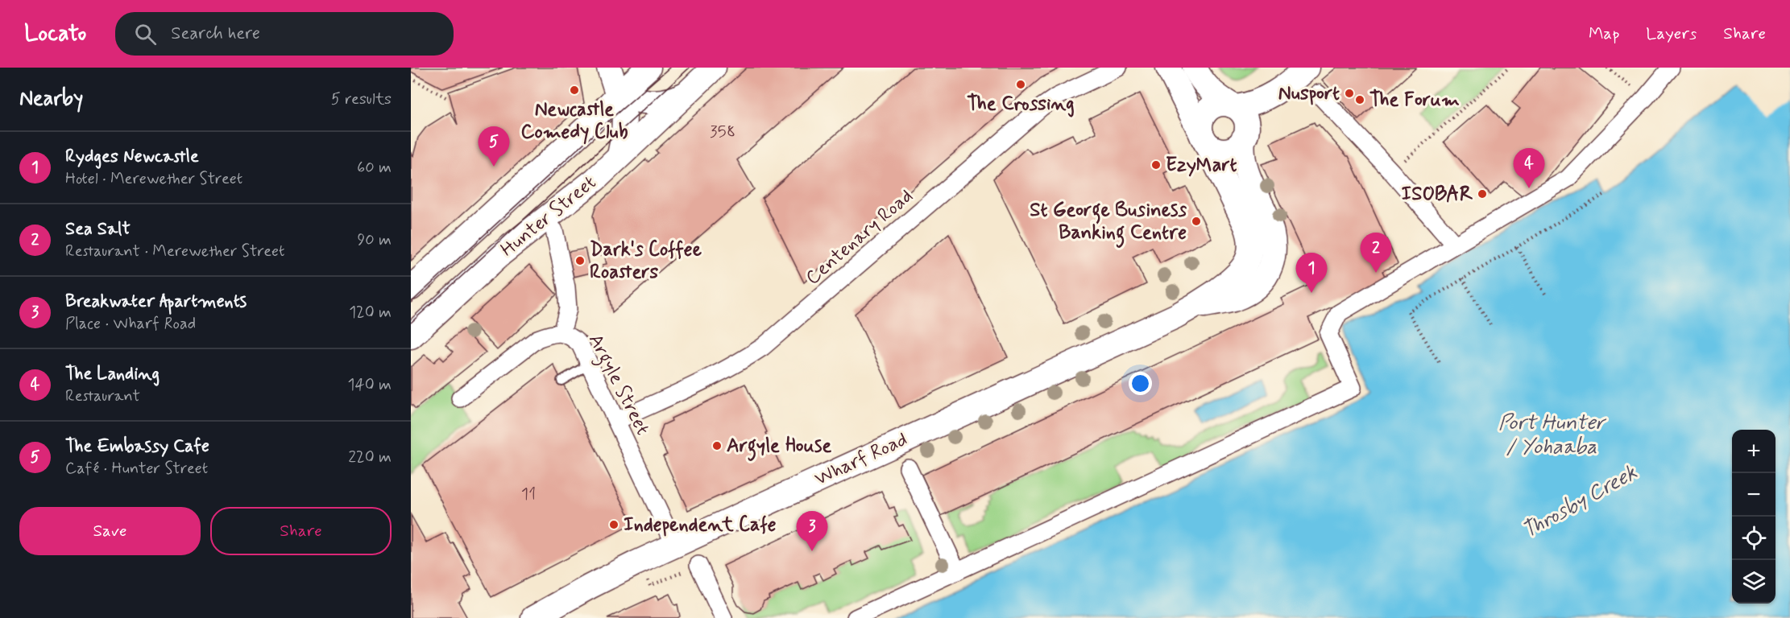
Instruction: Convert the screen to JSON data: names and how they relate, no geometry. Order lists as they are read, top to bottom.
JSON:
{
  "streets": {
    "main road": ["Hunter Street", "Wharf Road"],
    "street": ["Centenary Road", "Argyle Street"]
  },
  "crossings": [
    ["Centenary Road", "Argyle Street"],
    ["Argyle Street", "Wharf Road"]
  ],
  "water": ["Port Hunter / Yohaaba", "Throsby Creek"],
  "places": [
    "The Crossing",
    "Newcastle Comedy Club",
    "Nusport",
    "The Forum",
    "EzyMart",
    "ISOBAR",
    "St George Business Banking Centre",
    "Dark's Coffee Roasters",
    "Argyle House",
    "Independent Cafe"
  ],
  "house_numbers": ["358", "11"],
  "page": {
    "header": "Locato",
    "search": "Search here",
    "nav": ["Map", "Layers", "Share"],
    "heading": ["Nearby", "5 results"],
    "pins": [
      "5",
      "4",
      "2",
      "1",
      "3"
    ],
    "list": [
      {
        "mark": "1",
        "name": "Rydges Newcastle",
        "note": "Hotel · Merewether Street",
        "value": "60 m"
      },
      {
        "mark": "2",
        "name": "Sea Salt",
        "note": "Restaurant · Merewether Street",
        "value": "90 m"
      },
      {
        "mark": "3",
        "name": "Breakwater Apartments",
        "note": "Place · Wharf Road",
        "value": "120 m"
      },
      {
        "mark": "4",
        "name": "The Landing",
        "note": "Restaurant",
        "value": "140 m"
      },
      {
        "mark": "5",
        "name": "The Embassy Cafe",
        "note": "Café · Hunter Street",
        "value": "220 m"
      }
    ],
    "map_buttons": ["+", "−"],
    "buttons": ["Save", "Share"]
  }
}
